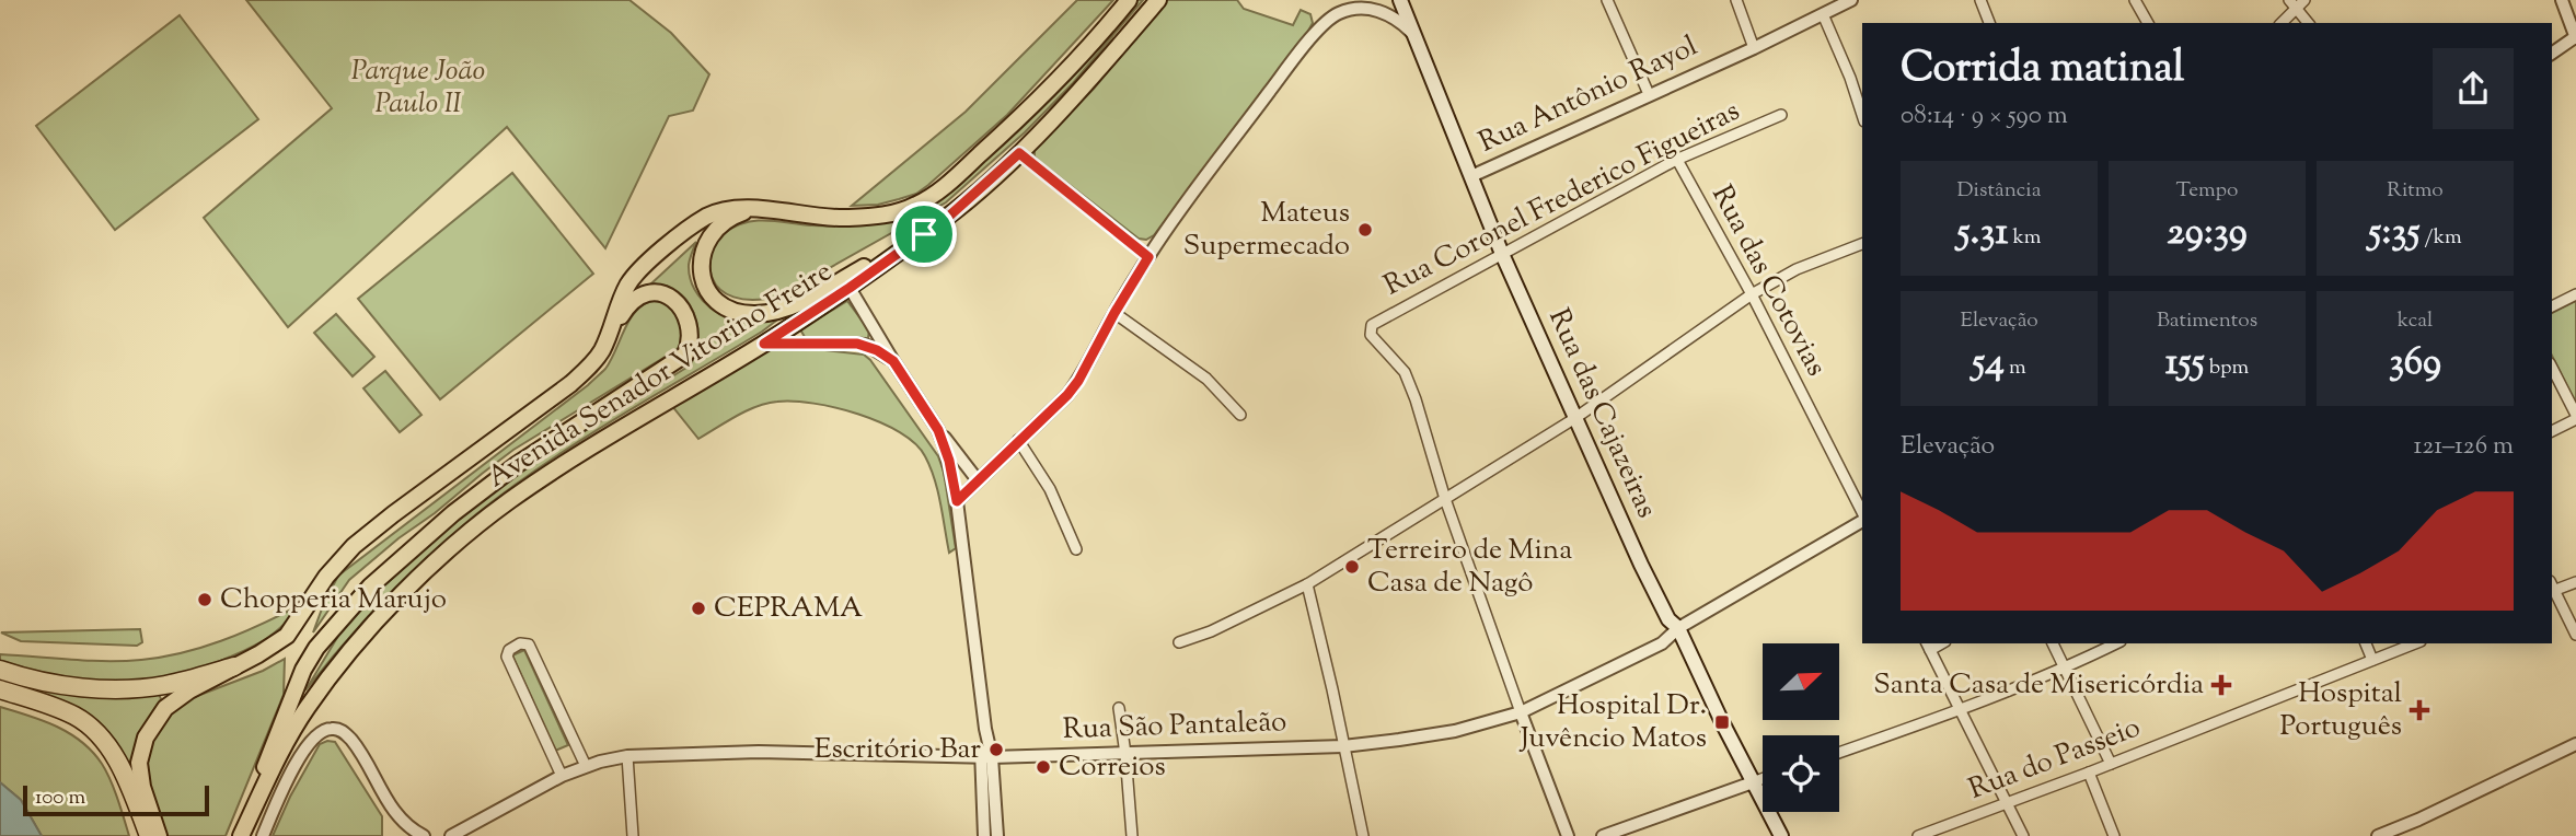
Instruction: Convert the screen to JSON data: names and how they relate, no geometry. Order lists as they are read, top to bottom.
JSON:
{
  "streets": {
    "main road": ["Avenida Senador Vitorino Freire", "Rua das Cajazeiras"],
    "street": [
      "Rua Antônio Rayol",
      "Rua Coronel Frederico Figueiras",
      "Rua das Cotovias",
      "Rua São Pantaleão",
      "Rua do Passeio"
    ]
  },
  "crossings": [
    ["Rua Antônio Rayol", "Rua das Cajazeiras"],
    ["Rua Coronel Frederico Figueiras", "Rua das Cotovias"],
    ["Rua Coronel Frederico Figueiras", "Rua das Cajazeiras"],
    ["Rua das Cajazeiras", "Rua São Pantaleão"]
  ],
  "parks": ["Parque João Paulo II"],
  "places": {
    "other": [
      "Mateus Supermecado",
      "Terreiro de Mina Casa de Nagô",
      "Chopperia Marujo",
      "CEPRAMA",
      "Escritório Bar",
      "Correios"
    ],
    "health": ["Santa Casa de Misericórdia", "Hospital Português"],
    "transit": ["Hospital Dr. Juvêncio Matos"]
  },
  "scale_bar": "100 m",
  "north": "top right",
  "page": {
    "heading": ["Corrida matinal", "08:14 · 9 × 590 m"],
    "stats": [
      ["Distância", "5.31 km"],
      ["Tempo", "29:39"],
      ["Ritmo", "5:35 /km"],
      ["Elevação", "54 m"],
      ["Batimentos", "155 bpm"],
      ["kcal", "369"]
    ],
    "chart": ["Elevação", "121–126 m"],
    "scale": "100 m"
  }
}
